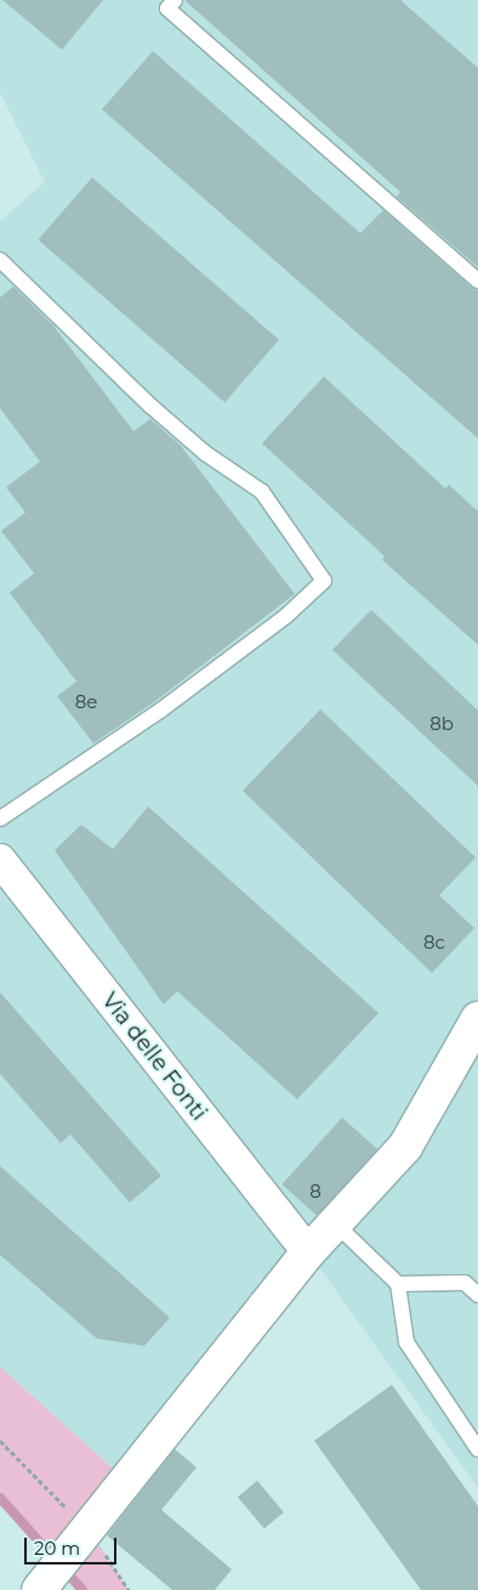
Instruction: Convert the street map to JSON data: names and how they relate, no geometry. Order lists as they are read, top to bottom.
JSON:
{
  "streets": {
    "street": ["Via delle Fonti"]
  },
  "house_numbers": [
    "8e",
    "8b",
    "8c",
    "8"
  ],
  "scale_bar": "20 m"
}
